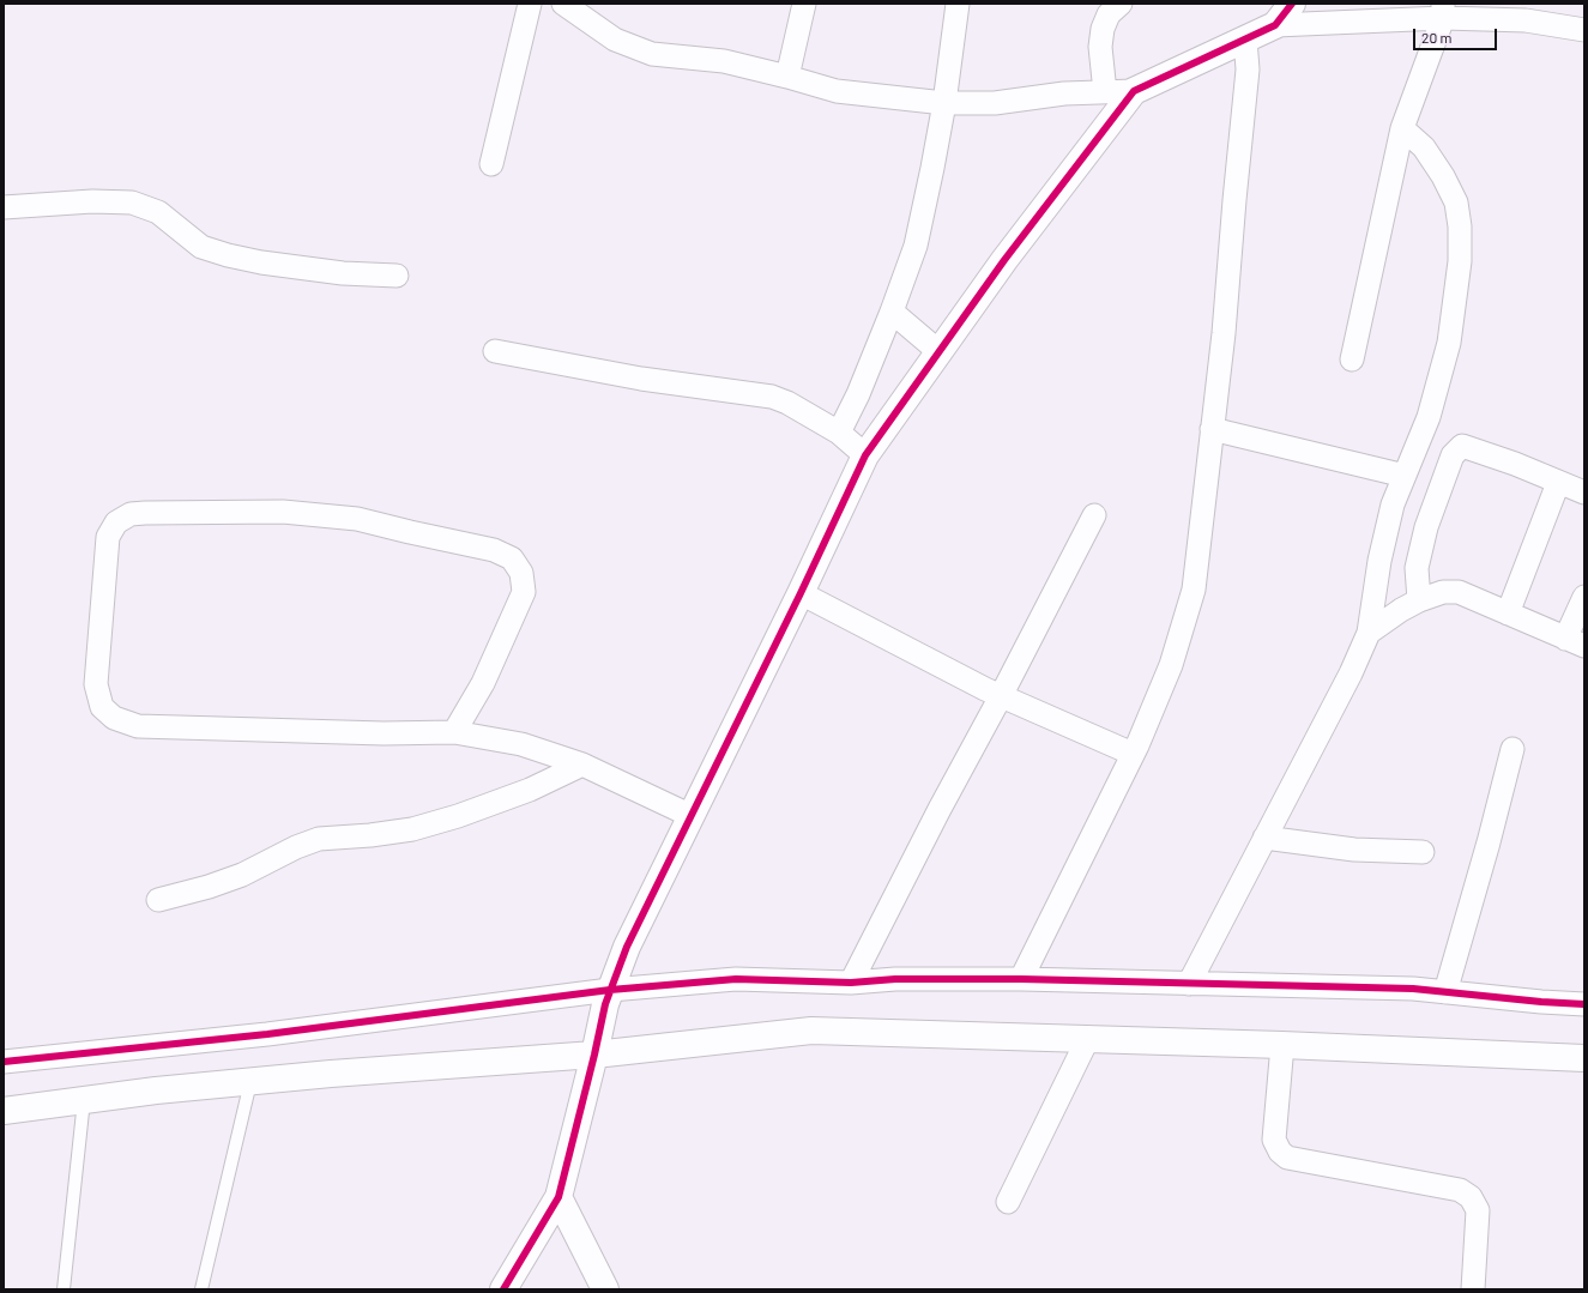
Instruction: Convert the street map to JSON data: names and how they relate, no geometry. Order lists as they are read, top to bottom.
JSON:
{
  "scale_bar": "20 m"
}
